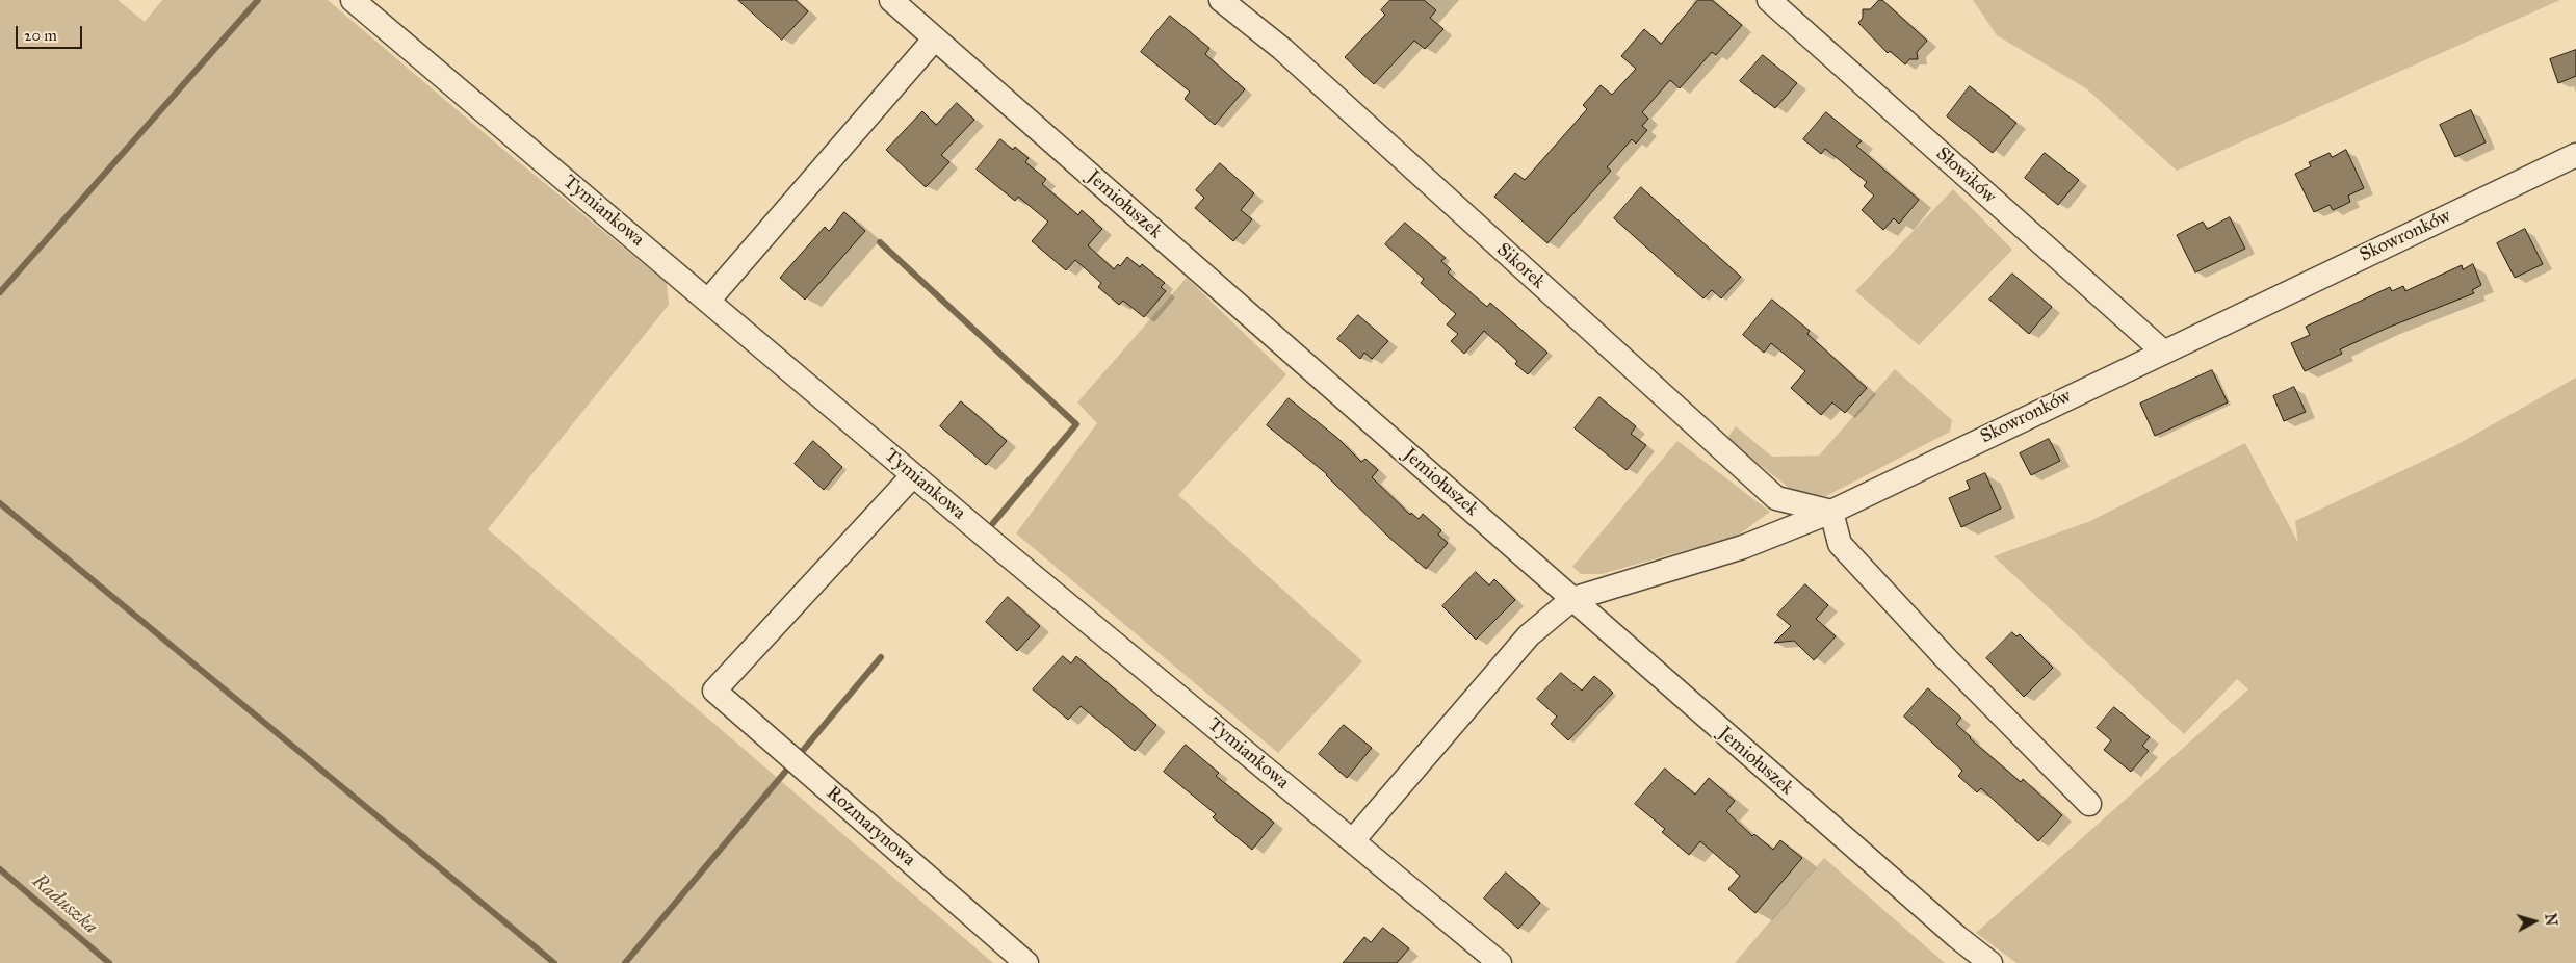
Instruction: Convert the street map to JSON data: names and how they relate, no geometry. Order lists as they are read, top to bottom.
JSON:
{
  "streets": {
    "street": [
      "Słowików",
      "Jemiołuszek",
      "Tymiankowa",
      "Skowronków",
      "Sikorek",
      "Rozmarynowa"
    ]
  },
  "crossings": [
    ["Słowików", "Skowronków"],
    ["Jemiołuszek", "Skowronków"],
    ["Tymiankowa", "Rozmarynowa"],
    ["Skowronków", "Sikorek"]
  ],
  "water": ["Raduszka"],
  "scale_bar": "20 m",
  "north": "right"
}
